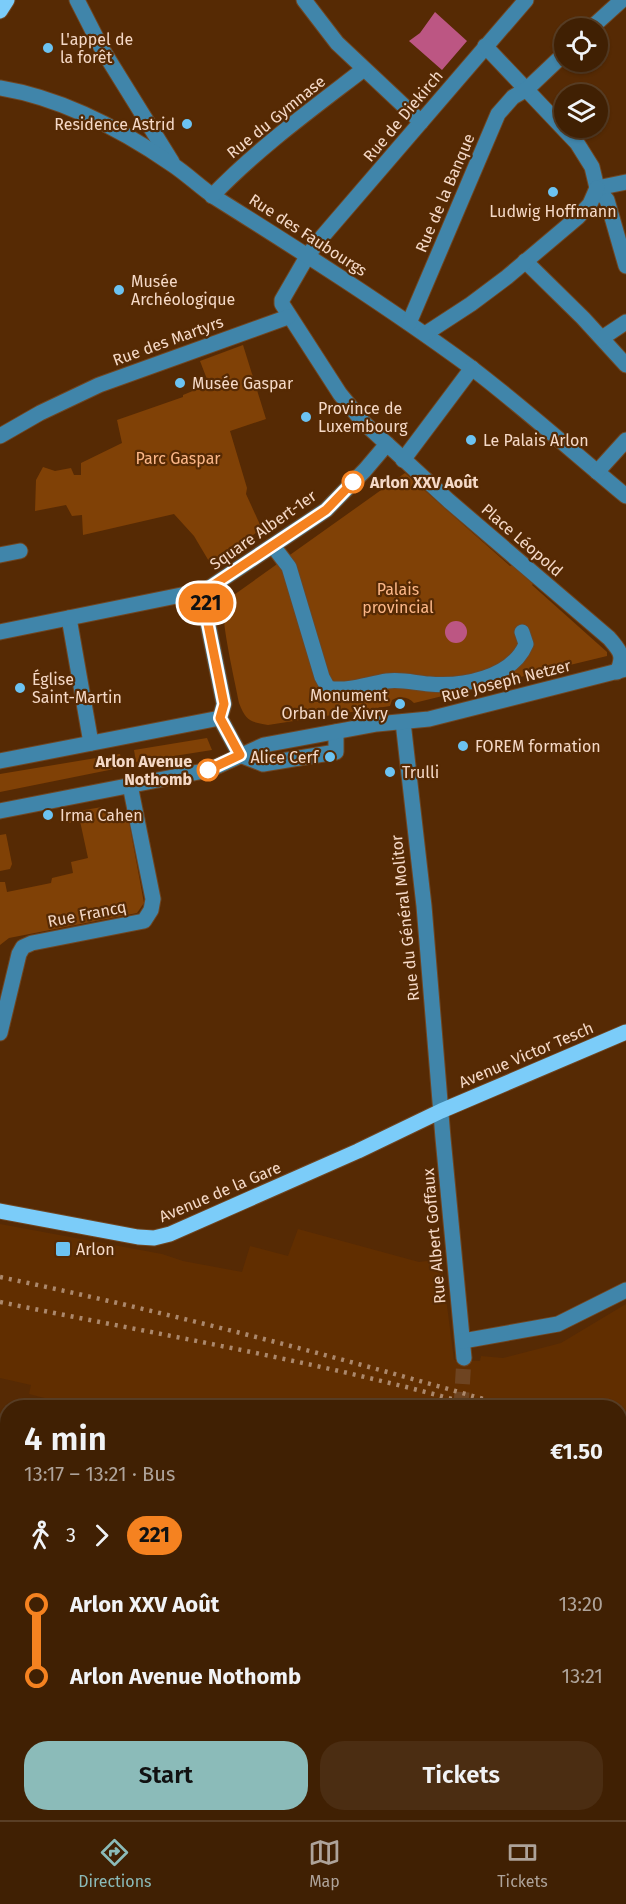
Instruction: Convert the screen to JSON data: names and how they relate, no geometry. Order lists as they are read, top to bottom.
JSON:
{
  "streets": {
    "main road": ["Avenue Victor Tesch", "Avenue de la Gare"],
    "street": [
      "Rue de Diekirch",
      "Rue du Gymnase",
      "Rue de la Banque",
      "Rue des Faubourgs",
      "Rue des Martyrs",
      "Square Albert-1er",
      "Place Léopold",
      "Rue Joseph Netzer",
      "Rue Francq",
      "Rue du Général Molitor",
      "Rue Albert Goffaux"
    ]
  },
  "crossings": [
    ["Rue de Diekirch", "Rue des Faubourgs"],
    ["Rue du Gymnase", "Rue des Faubourgs"],
    ["Rue de la Banque", "Rue des Faubourgs"],
    ["Rue des Martyrs", "Place Léopold"],
    ["Square Albert-1er", "Place Léopold"],
    ["Place Léopold", "Rue Joseph Netzer"],
    ["Rue Joseph Netzer", "Rue Francq"],
    ["Rue Joseph Netzer", "Rue du Général Molitor"],
    ["Rue du Général Molitor", "Avenue Victor Tesch"],
    ["Rue du Général Molitor", "Avenue de la Gare"],
    ["Rue du Général Molitor", "Rue Albert Goffaux"],
    ["Avenue Victor Tesch", "Avenue de la Gare"],
    ["Avenue Victor Tesch", "Rue Albert Goffaux"],
    ["Avenue de la Gare", "Rue Albert Goffaux"]
  ],
  "parks": ["Parc Gaspar", "Palais provincial"],
  "places": {
    "other": [
      "L'appel de la forêt",
      "Residence Astrid",
      "Ludwig Hoffmann",
      "Musée Archéologique",
      "Musée Gaspar",
      "Province de Luxembourg",
      "Le Palais Arlon",
      "Arlon XXV Août",
      "Église Saint-Martin",
      "Monument Orban de Xivry",
      "FOREM formation",
      "Alice Cerf",
      "Arlon Avenue Nothomb",
      "Trulli",
      "Irma Cahen"
    ],
    "transit": ["Arlon"]
  },
  "lines": ["bus line 221"],
  "page": {
    "on_map": "221",
    "heading": ["4 min", "13:17 – 13:21 · Bus", "€1.50"],
    "legs": ["3", "221"],
    "list": [
      {
        "name": "Arlon XXV Août",
        "value": "13:20"
      },
      {
        "name": "Arlon Avenue Nothomb",
        "value": "13:21"
      }
    ],
    "buttons": ["Start", "Tickets"],
    "tabs": ["Directions", "Map", "Tickets"]
  }
}
